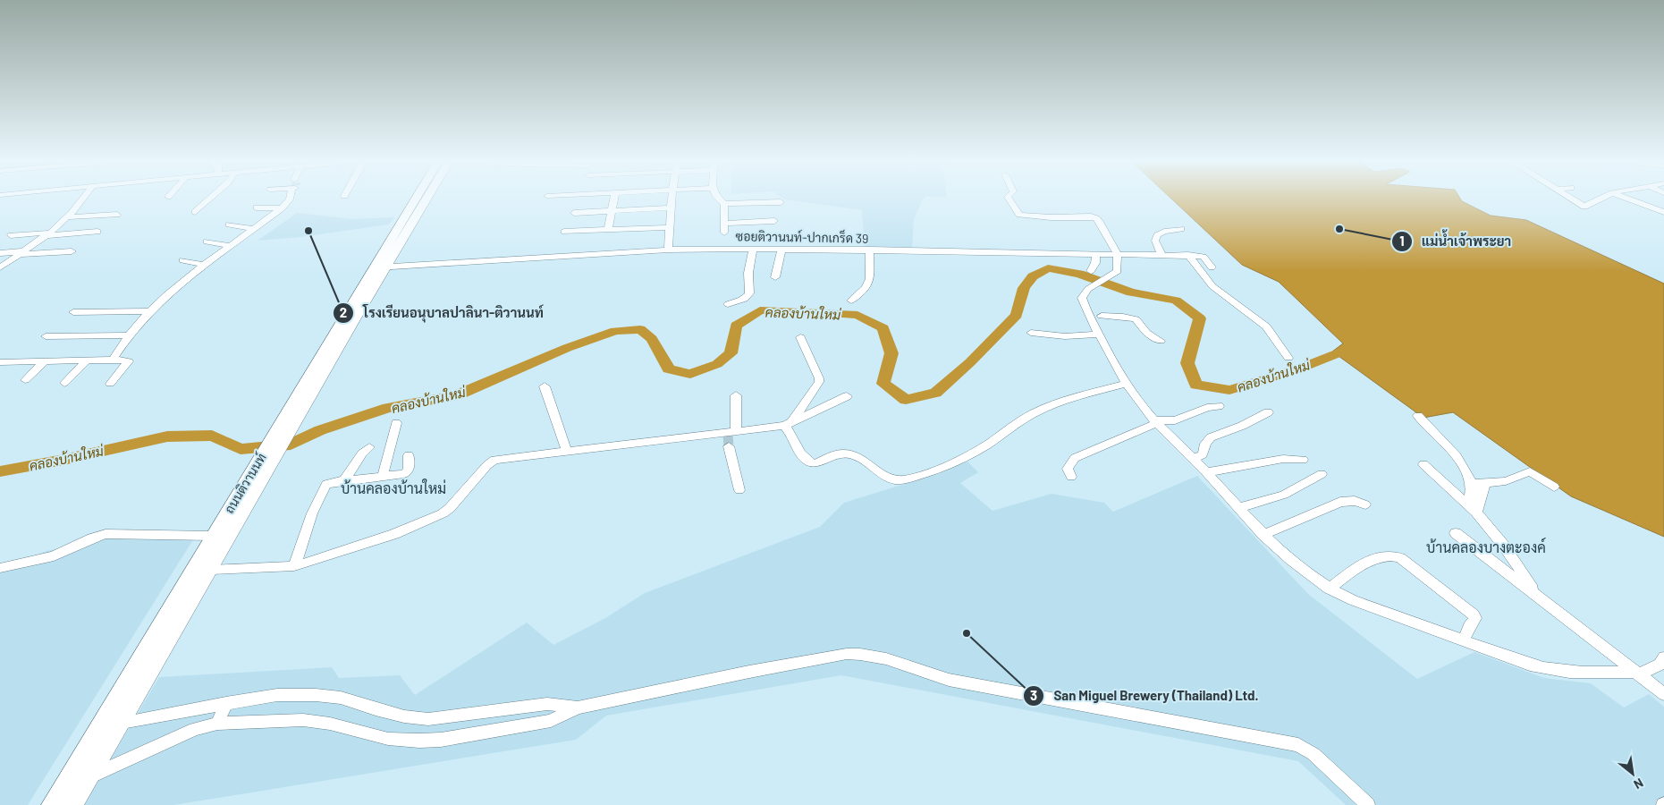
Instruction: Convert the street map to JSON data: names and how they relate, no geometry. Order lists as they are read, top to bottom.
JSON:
{
  "streets": {
    "main road": ["ถนนติวานนท์"],
    "street": ["ซอยติวานนท์-ปากเกร็ด 39"]
  },
  "crossings": [
    ["ซอยติวานนท์-ปากเกร็ด 39", "ถนนติวานนท์"]
  ],
  "districts": ["บ้านคลองบ้านใหม่", "บ้านคลองบางตะองค์"],
  "water": ["คลองบ้านใหม่"],
  "places": ["แม่น้ำเจ้าพระยา", "โรงเรียนอนุบาลปาลินา-ติวานนท์", "San Miguel Brewery (Thailand) Ltd."],
  "north": "bottom right"
}
